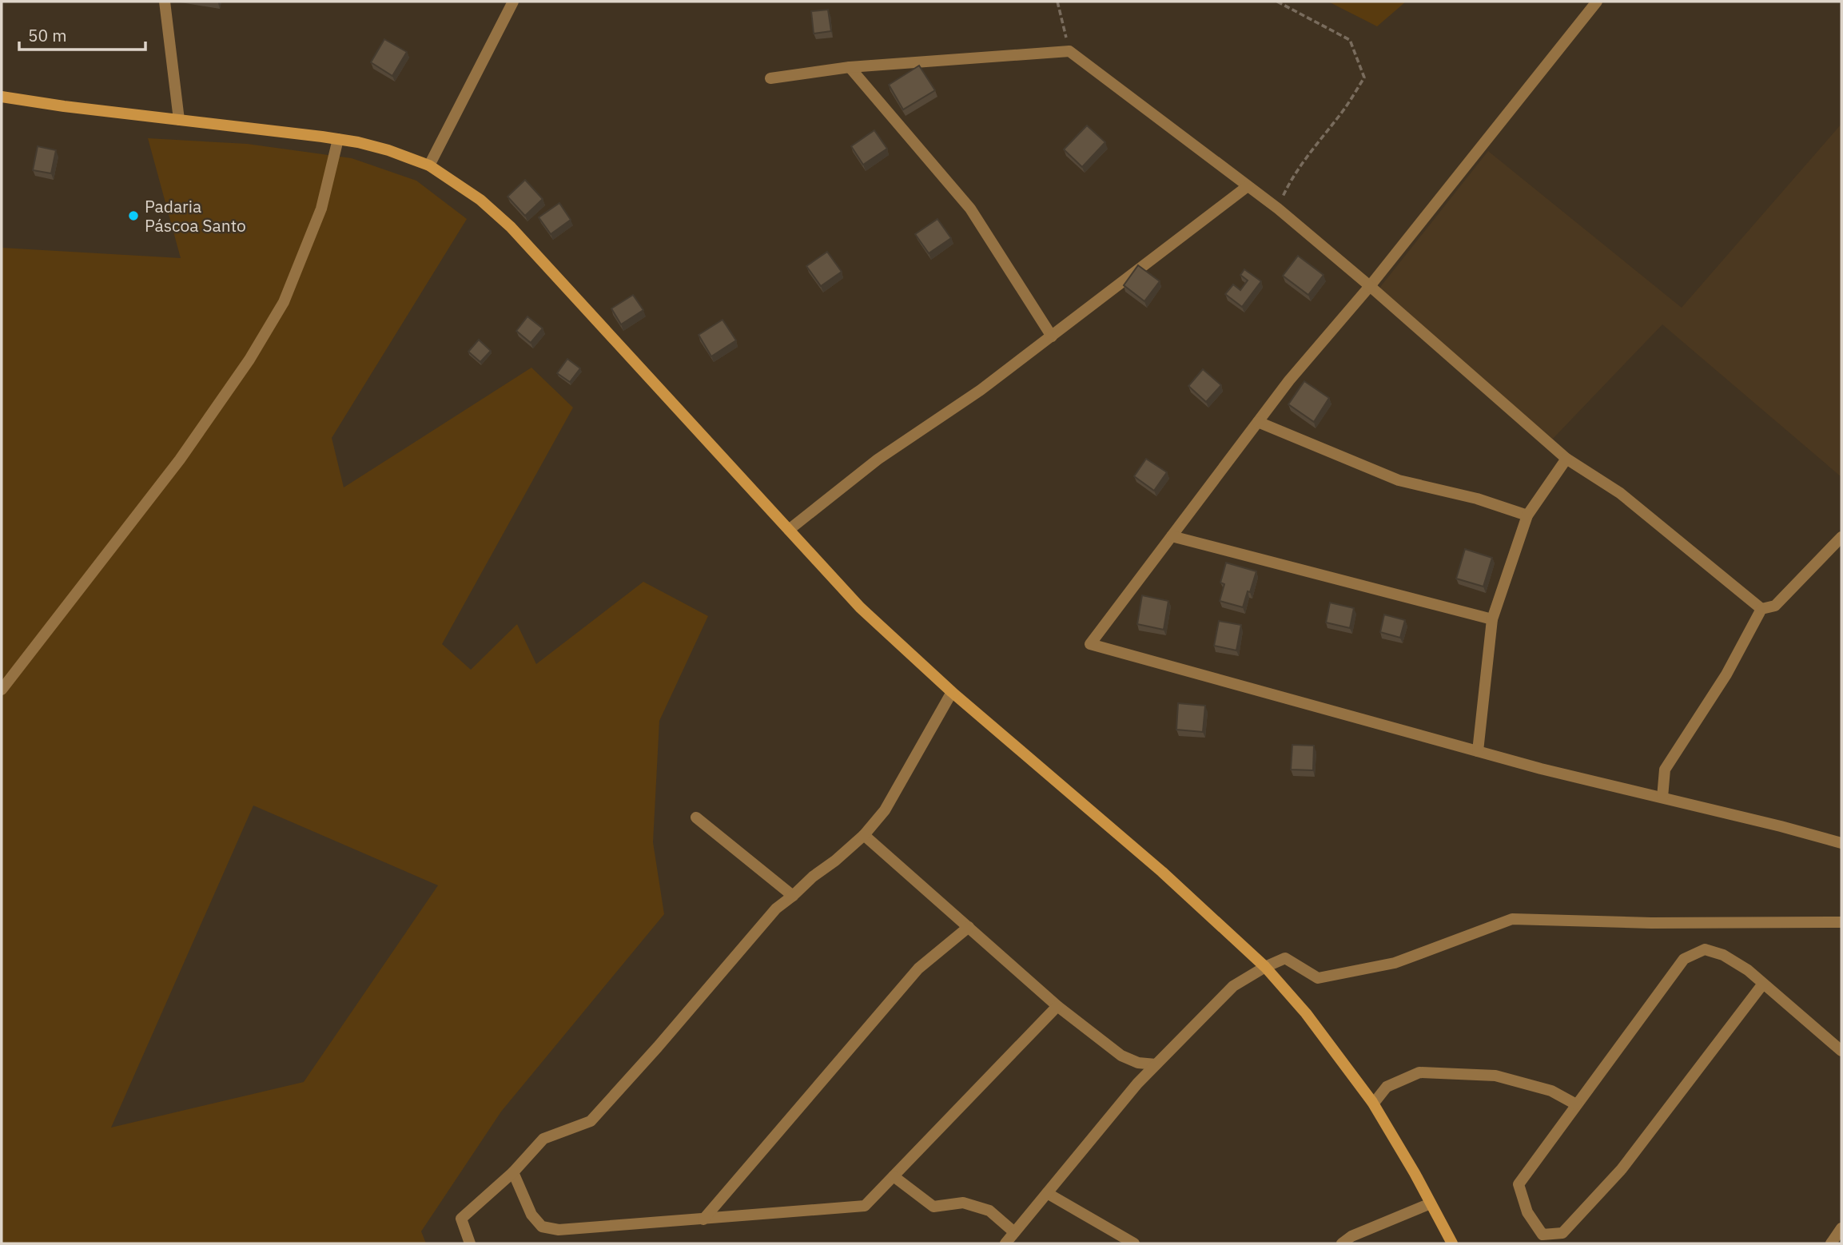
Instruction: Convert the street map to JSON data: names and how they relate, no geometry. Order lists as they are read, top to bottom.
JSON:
{
  "places": ["Padaria Páscoa Santo"],
  "scale_bar": "50 m"
}
